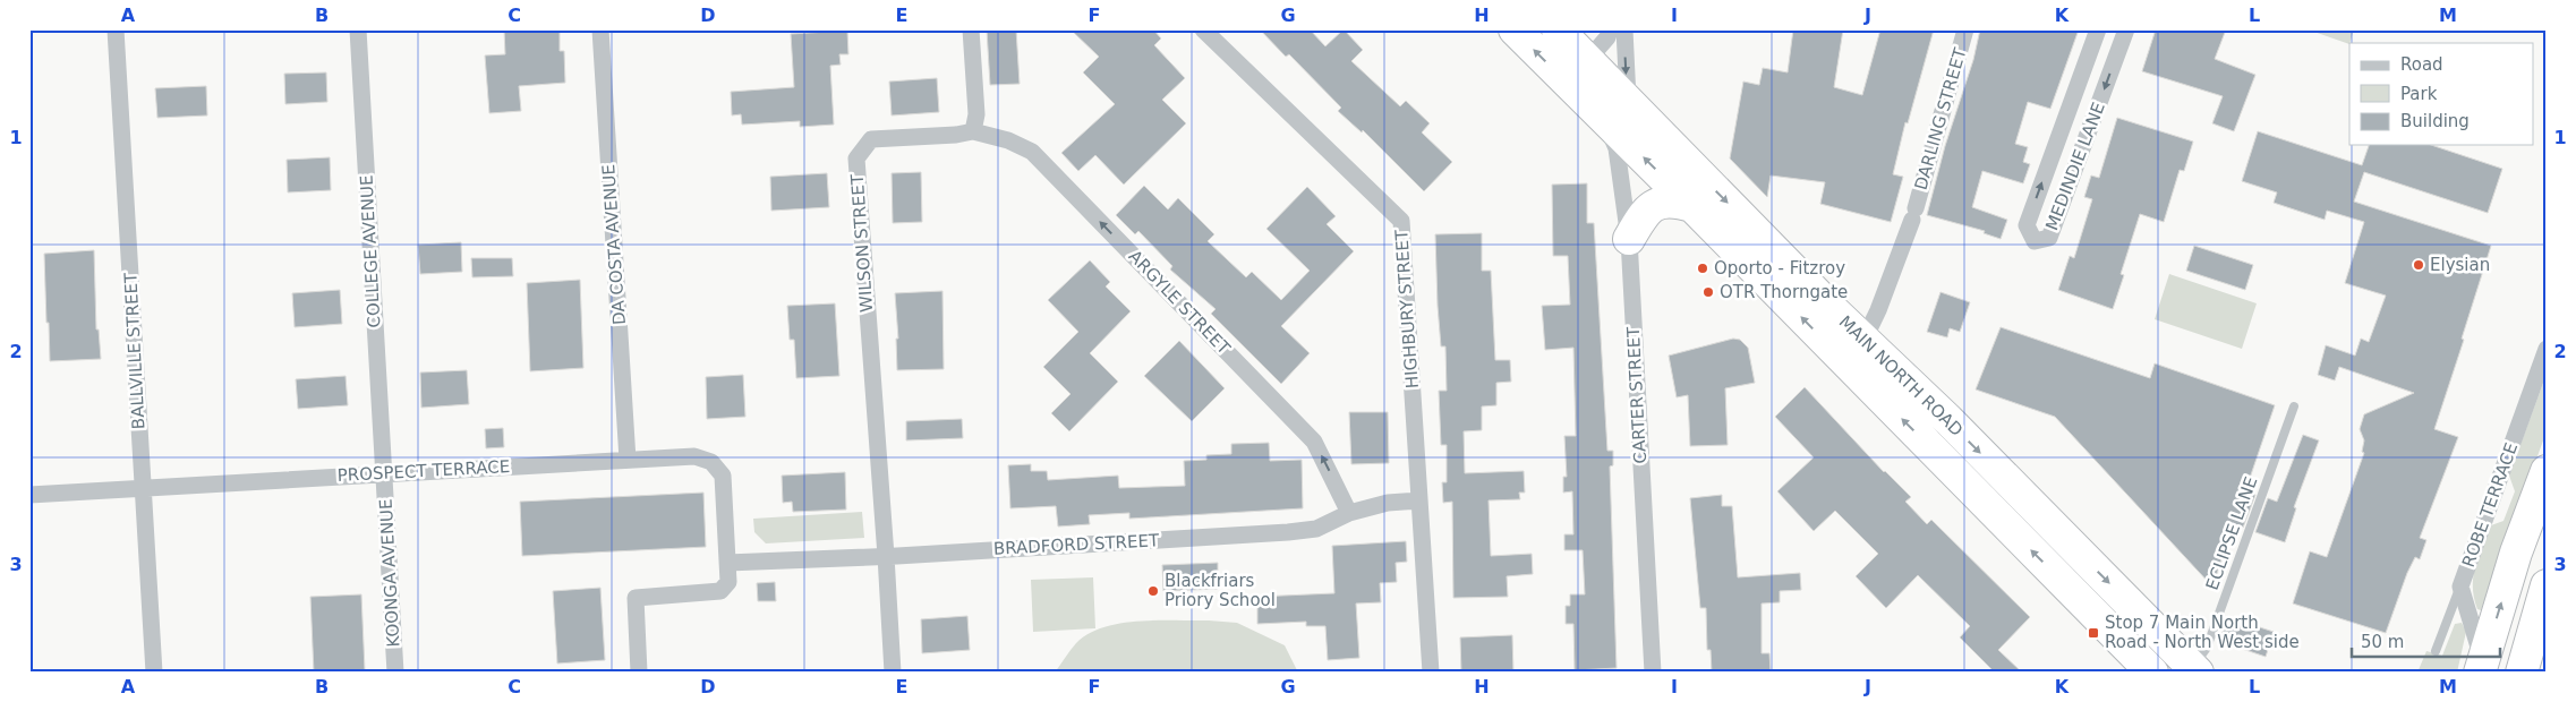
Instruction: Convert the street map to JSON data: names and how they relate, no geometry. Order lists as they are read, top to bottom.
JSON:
{
  "streets": {
    "highway": ["MAIN NORTH ROAD", "ROBE TERRACE"],
    "street": [
      "DARLING STREET",
      "MEDINDIE LANE",
      "WILSON STREET",
      "DA COSTA AVENUE",
      "COLLEGE AVENUE",
      "ARGYLE STREET",
      "HIGHBURY STREET",
      "BALLVILLE STREET",
      "CARTER STREET",
      "PROSPECT TERRACE",
      "BRADFORD STREET",
      "KOONGA AVENUE"
    ],
    "lane": ["ECLIPSE LANE"]
  },
  "crossings": [
    ["DARLING STREET", "MAIN NORTH ROAD"],
    ["WILSON STREET", "ARGYLE STREET"],
    ["WILSON STREET", "BRADFORD STREET"],
    ["DA COSTA AVENUE", "PROSPECT TERRACE"],
    ["COLLEGE AVENUE", "PROSPECT TERRACE"],
    ["COLLEGE AVENUE", "KOONGA AVENUE"],
    ["ARGYLE STREET", "BRADFORD STREET"],
    ["HIGHBURY STREET", "BRADFORD STREET"],
    ["BALLVILLE STREET", "PROSPECT TERRACE"],
    ["MAIN NORTH ROAD", "CARTER STREET"],
    ["MAIN NORTH ROAD", "ECLIPSE LANE"],
    ["PROSPECT TERRACE", "BRADFORD STREET"],
    ["PROSPECT TERRACE", "KOONGA AVENUE"]
  ],
  "one_way": ["ARGYLE STREET"],
  "places": {
    "other": [
      "Elysian",
      "Oporto - Fitzroy",
      "OTR Thorngate",
      "Blackfriars Priory School"
    ],
    "transit": ["Stop 7 Main North Road - North West side"]
  },
  "legend": ["Road", "Park", "Building"],
  "scale_bar": "50 m",
  "grid": {
    "columns": [
      "A",
      "B",
      "C",
      "D",
      "E",
      "F",
      "G",
      "H",
      "I",
      "J",
      "K",
      "L",
      "M"
    ],
    "rows": ["1", "2", "3"]
  }
}
